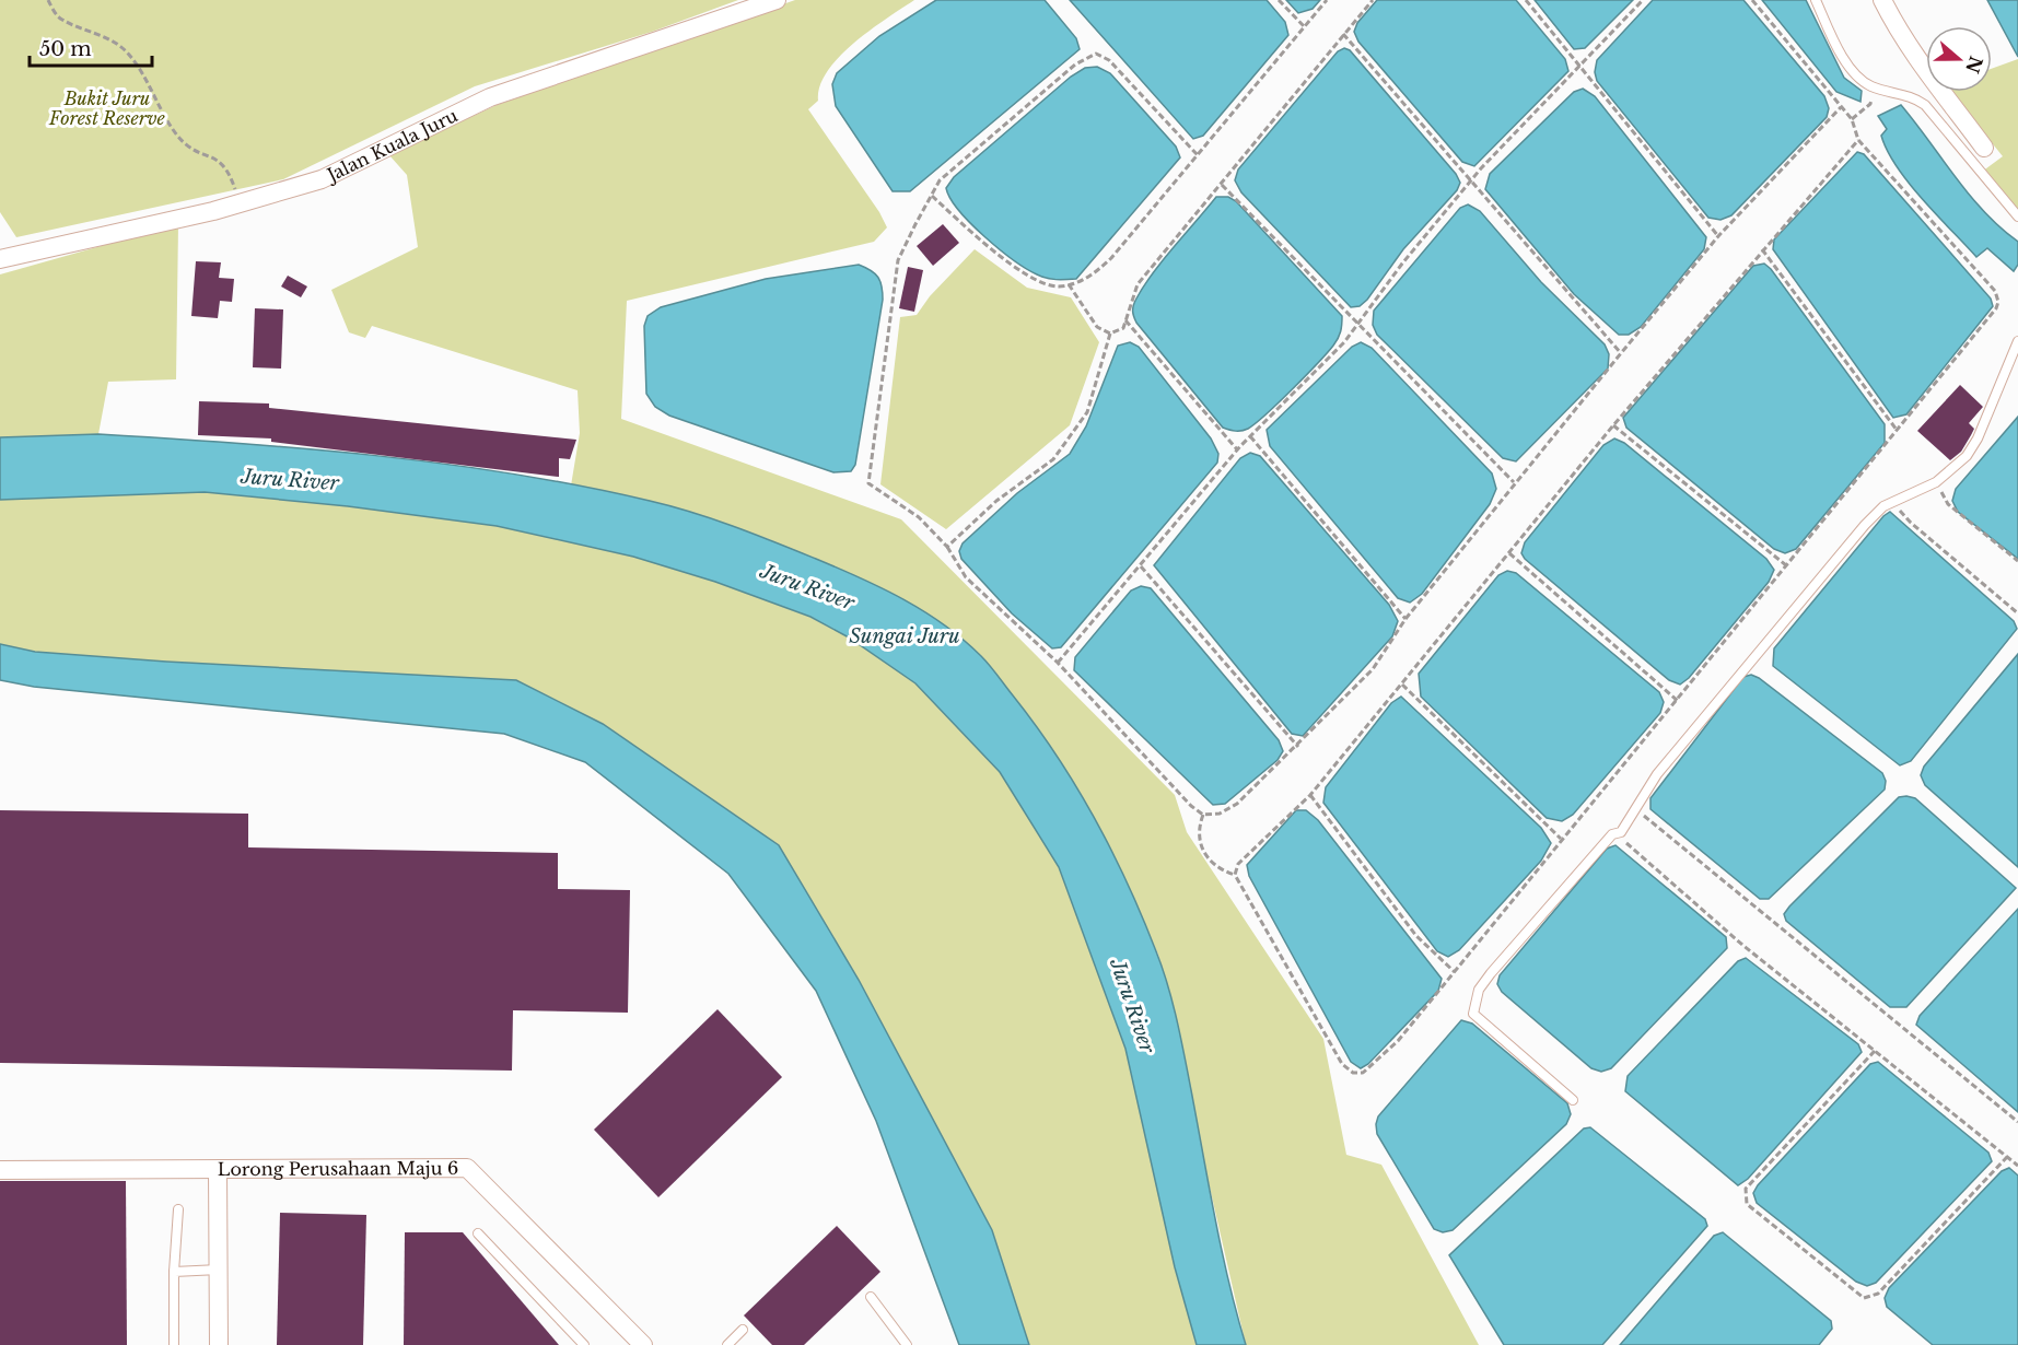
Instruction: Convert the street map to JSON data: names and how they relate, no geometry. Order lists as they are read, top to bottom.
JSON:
{
  "streets": {
    "street": ["Jalan Kuala Juru", "Lorong Perusahaan Maju 6"]
  },
  "water": ["Juru River", "Sungai Juru"],
  "parks": ["Bukit Juru Forest Reserve"],
  "scale_bar": "50 m",
  "north": "right"
}
